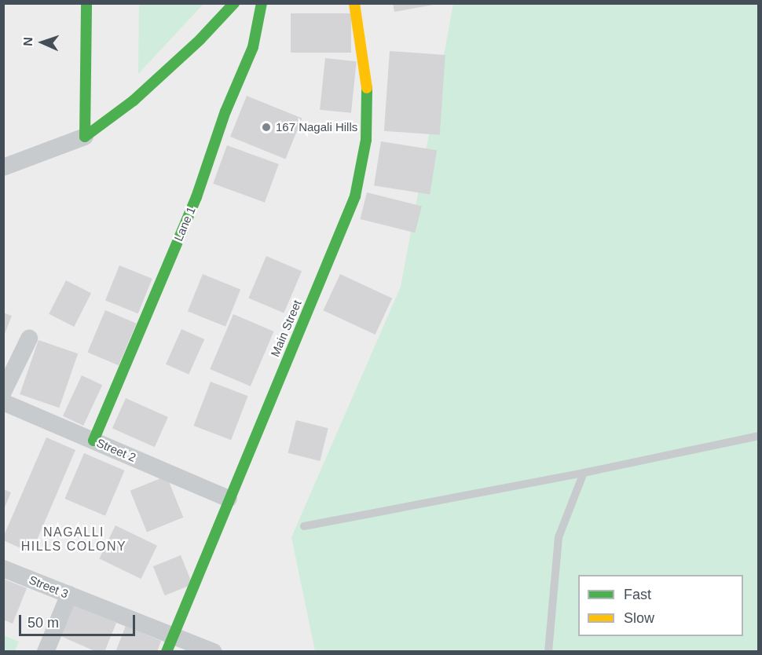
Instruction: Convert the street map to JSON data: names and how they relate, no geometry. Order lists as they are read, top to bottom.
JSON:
{
  "streets": {
    "street": [
      "Lane 1",
      "Main Street",
      "Street 2",
      "Street 3"
    ]
  },
  "crossings": [
    ["Lane 1", "Street 2"],
    ["Main Street", "Street 2"],
    ["Main Street", "Street 3"]
  ],
  "districts": ["NAGALLI HILLS COLONY"],
  "places": ["167 Nagali Hills"],
  "legend": ["Fast", "Slow"],
  "scale_bar": "50 m",
  "north": "left"
}
